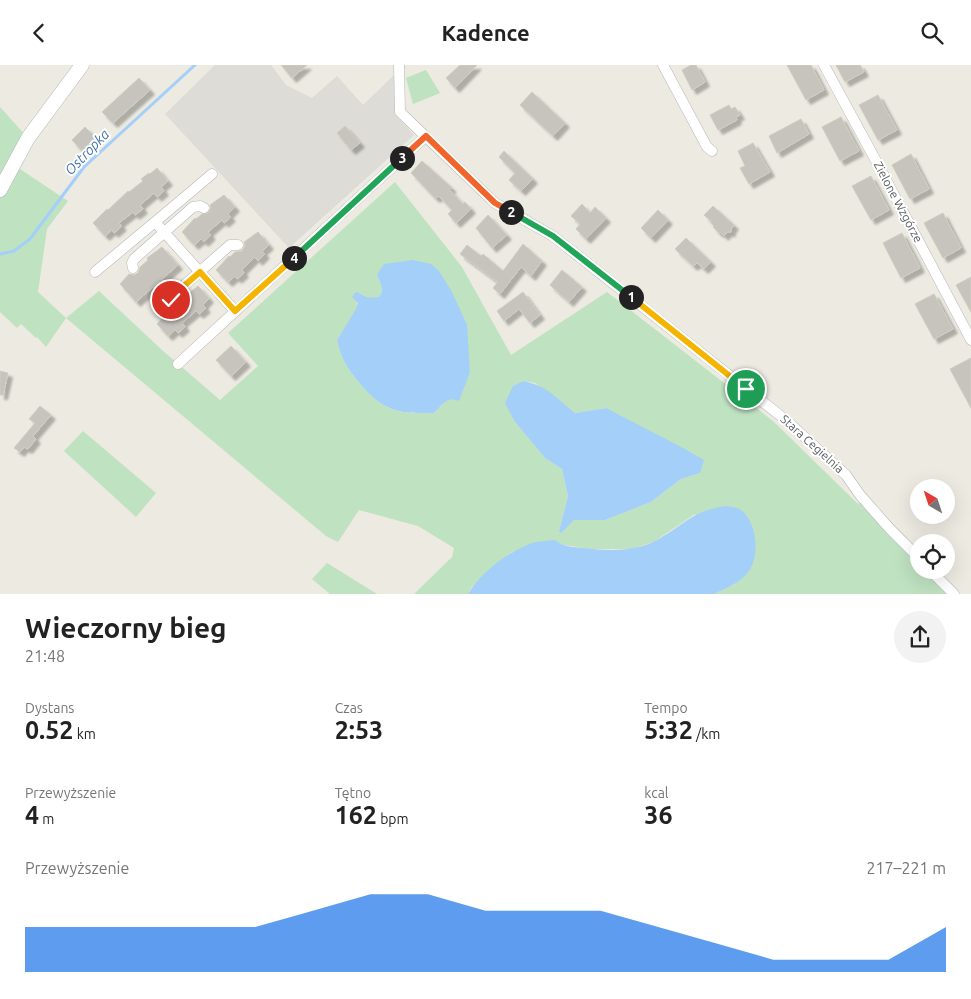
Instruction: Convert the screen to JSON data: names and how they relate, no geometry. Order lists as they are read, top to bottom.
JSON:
{
  "streets": {
    "street": ["Zielone Wzgórze", "Stara Cegielnia"]
  },
  "water": ["Ostropka"],
  "north": "top left",
  "page": {
    "header": "Kadence",
    "pins": [
      "3",
      "2",
      "4",
      "1"
    ],
    "heading": ["Wieczorny bieg", "21:48"],
    "stats": [
      ["Dystans", "0.52 km"],
      ["Czas", "2:53"],
      ["Tempo", "5:32 /km"],
      ["Przewyższenie", "4 m"],
      ["Tętno", "162 bpm"],
      ["kcal", "36"]
    ],
    "chart": ["Przewyższenie", "217–221 m"]
  }
}
